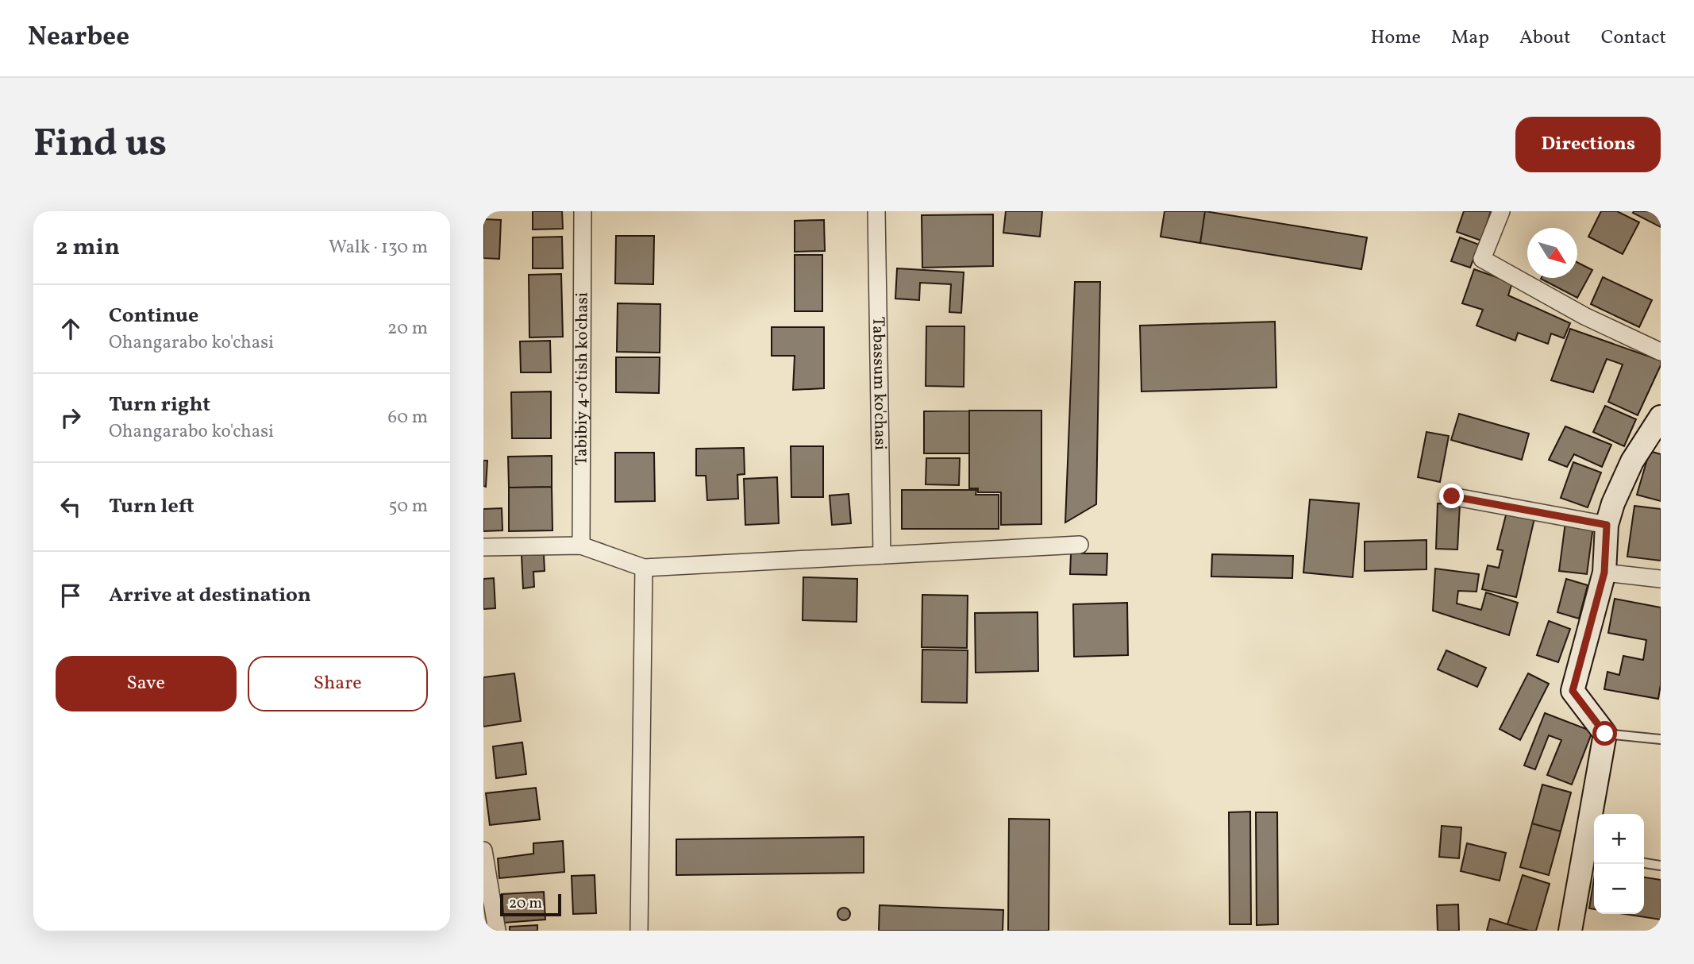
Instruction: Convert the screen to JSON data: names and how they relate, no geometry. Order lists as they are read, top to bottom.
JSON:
{
  "streets": {
    "street": ["Tabibiy 4-o'tish ko'chasi", "Tabassum ko'chasi"]
  },
  "scale_bar": "20 m",
  "north": "bottom right",
  "page": {
    "header": "Nearbee",
    "nav": [
      "Home",
      "Map",
      "About",
      "Contact"
    ],
    "buttons": [
      "Directions",
      ["Save", "Share"]
    ],
    "title": "Find us",
    "heading": ["2 min", "Walk · 130 m"],
    "list": [
      ["Continue", "Ohangarabo ko'chasi", "20 m"],
      ["Turn right", "Ohangarabo ko'chasi", "60 m"],
      ["Turn left", "50 m"],
      "Arrive at destination"
    ],
    "map_buttons": ["+", "−"],
    "scale": "20 m"
  }
}
